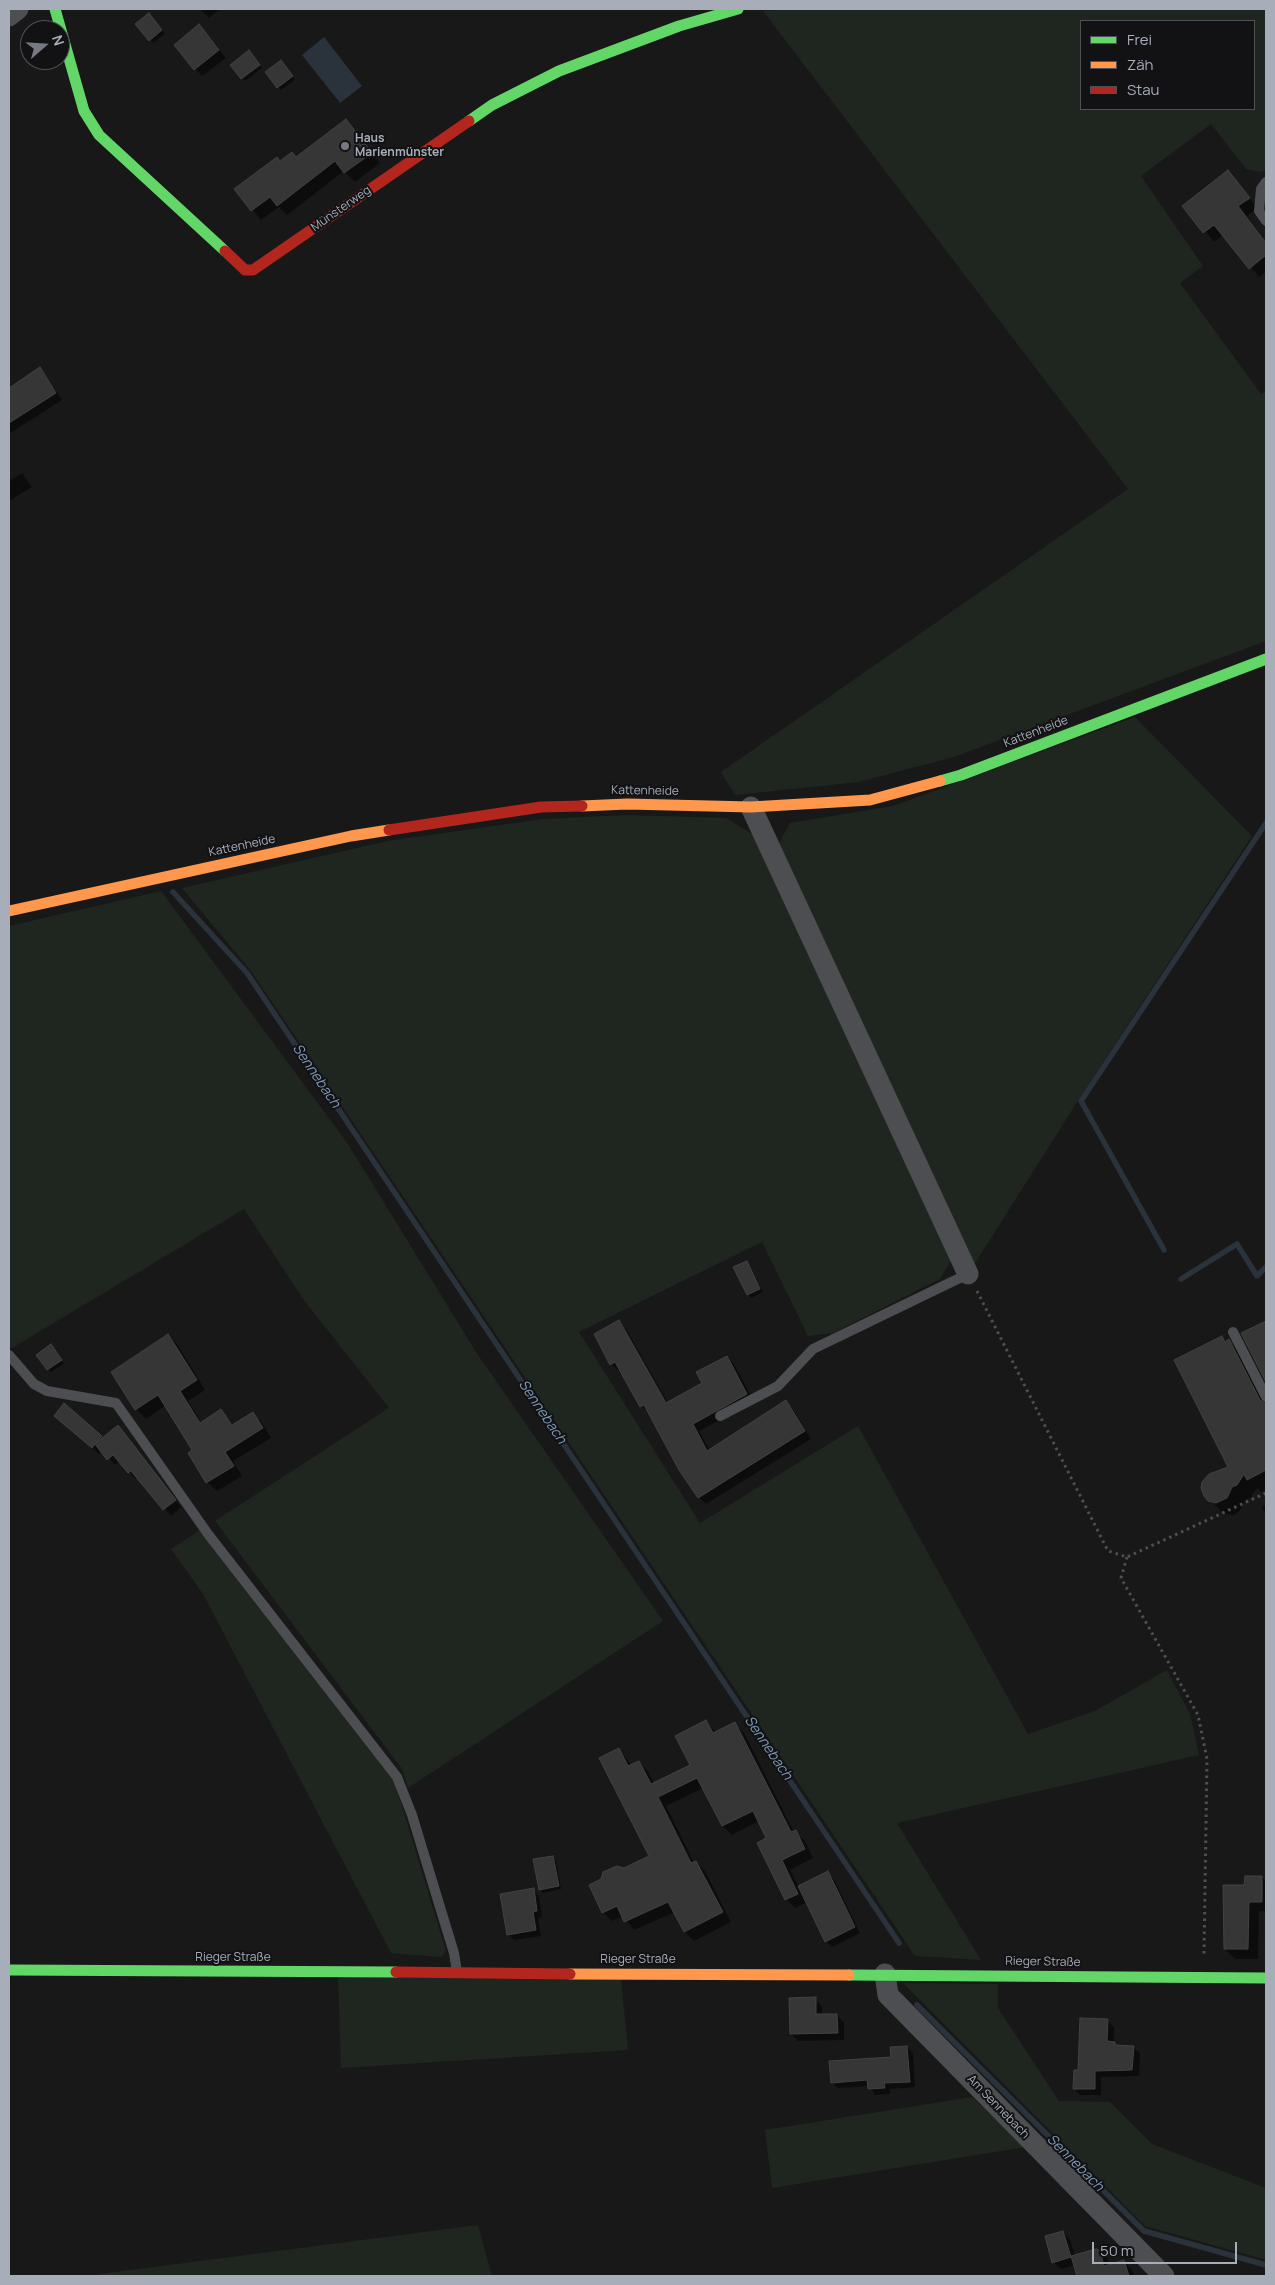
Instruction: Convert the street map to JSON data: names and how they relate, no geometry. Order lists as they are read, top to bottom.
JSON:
{
  "streets": {
    "street": [
      "Münsterweg",
      "Kattenheide",
      "Rieger Straße",
      "Am Sennebach"
    ]
  },
  "crossings": [
    ["Rieger Straße", "Am Sennebach"]
  ],
  "water": ["Sennebach"],
  "places": ["Haus Marienmünster"],
  "legend": ["Frei", "Zäh", "Stau"],
  "scale_bar": "50 m",
  "north": "right"
}
